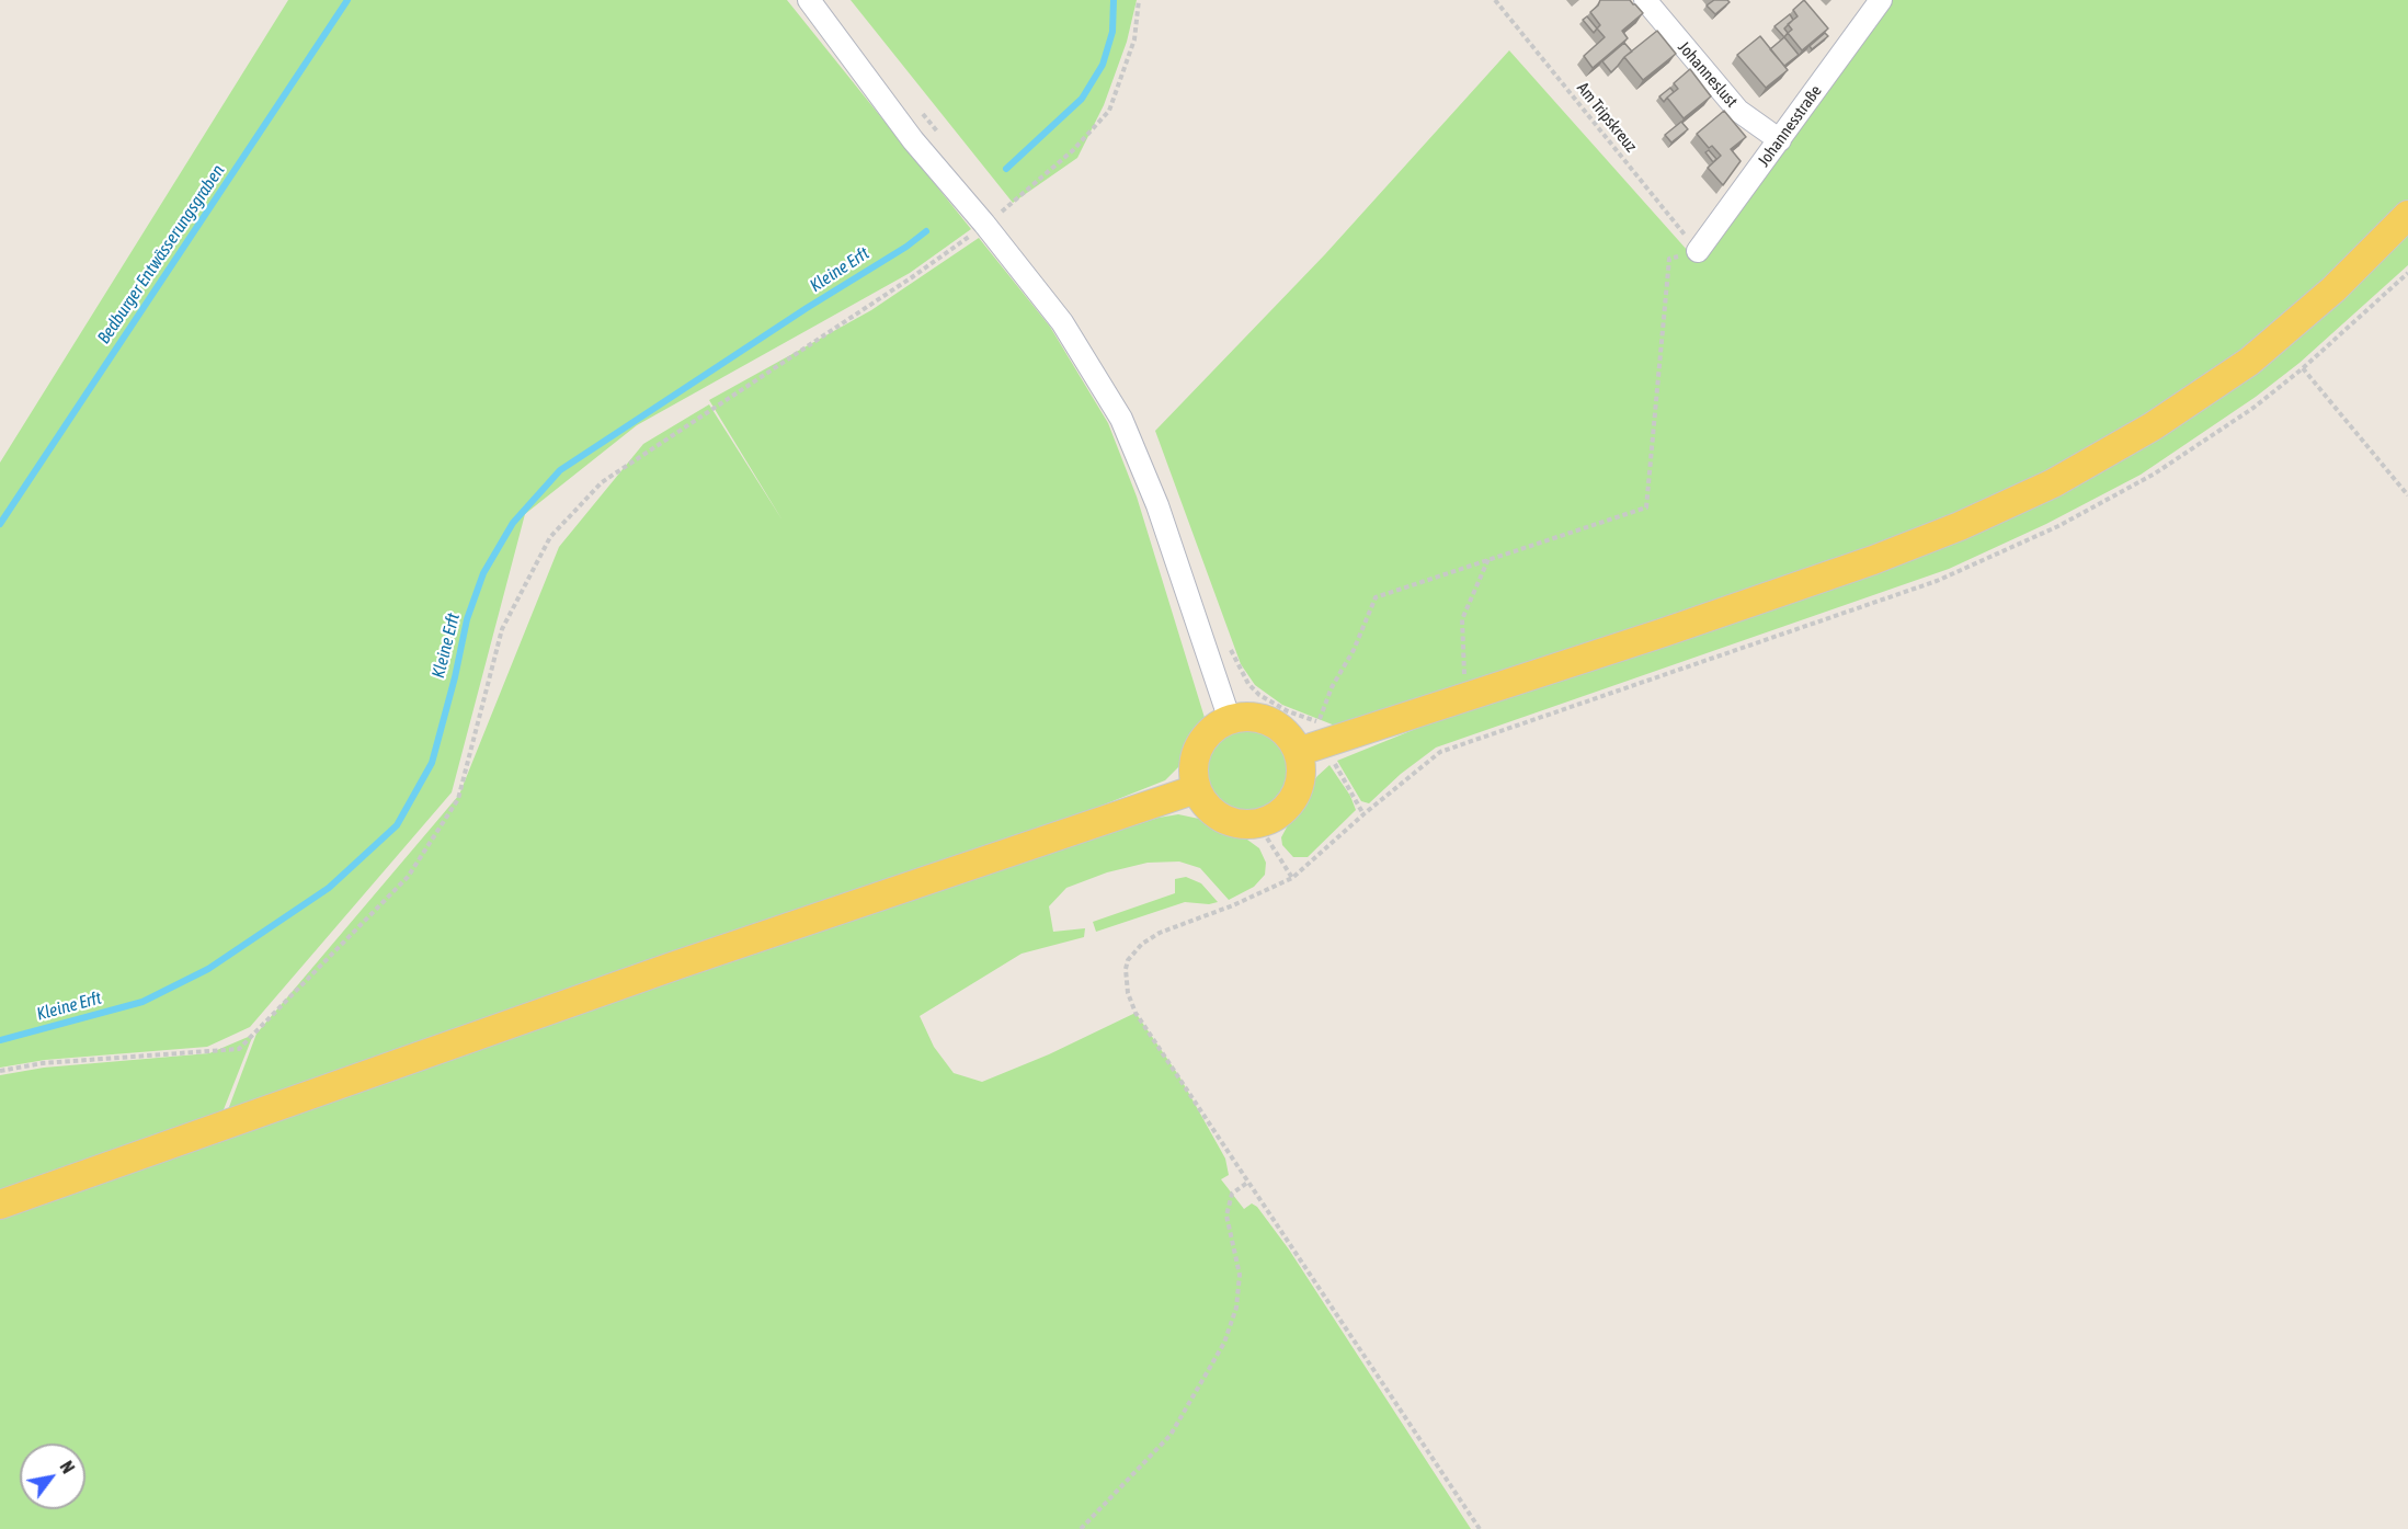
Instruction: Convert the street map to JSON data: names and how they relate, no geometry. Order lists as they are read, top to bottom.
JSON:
{
  "streets": {
    "street": ["Johanneslust", "Johannesstraße"],
    "path": ["Am Tripskreuz"]
  },
  "crossings": [
    ["Johanneslust", "Johannesstraße"],
    ["Am Tripskreuz", "Johannesstraße"]
  ],
  "water": ["Bedburger Entwässerungsgraben", "Kleine Erft"],
  "north": "top right"
}
